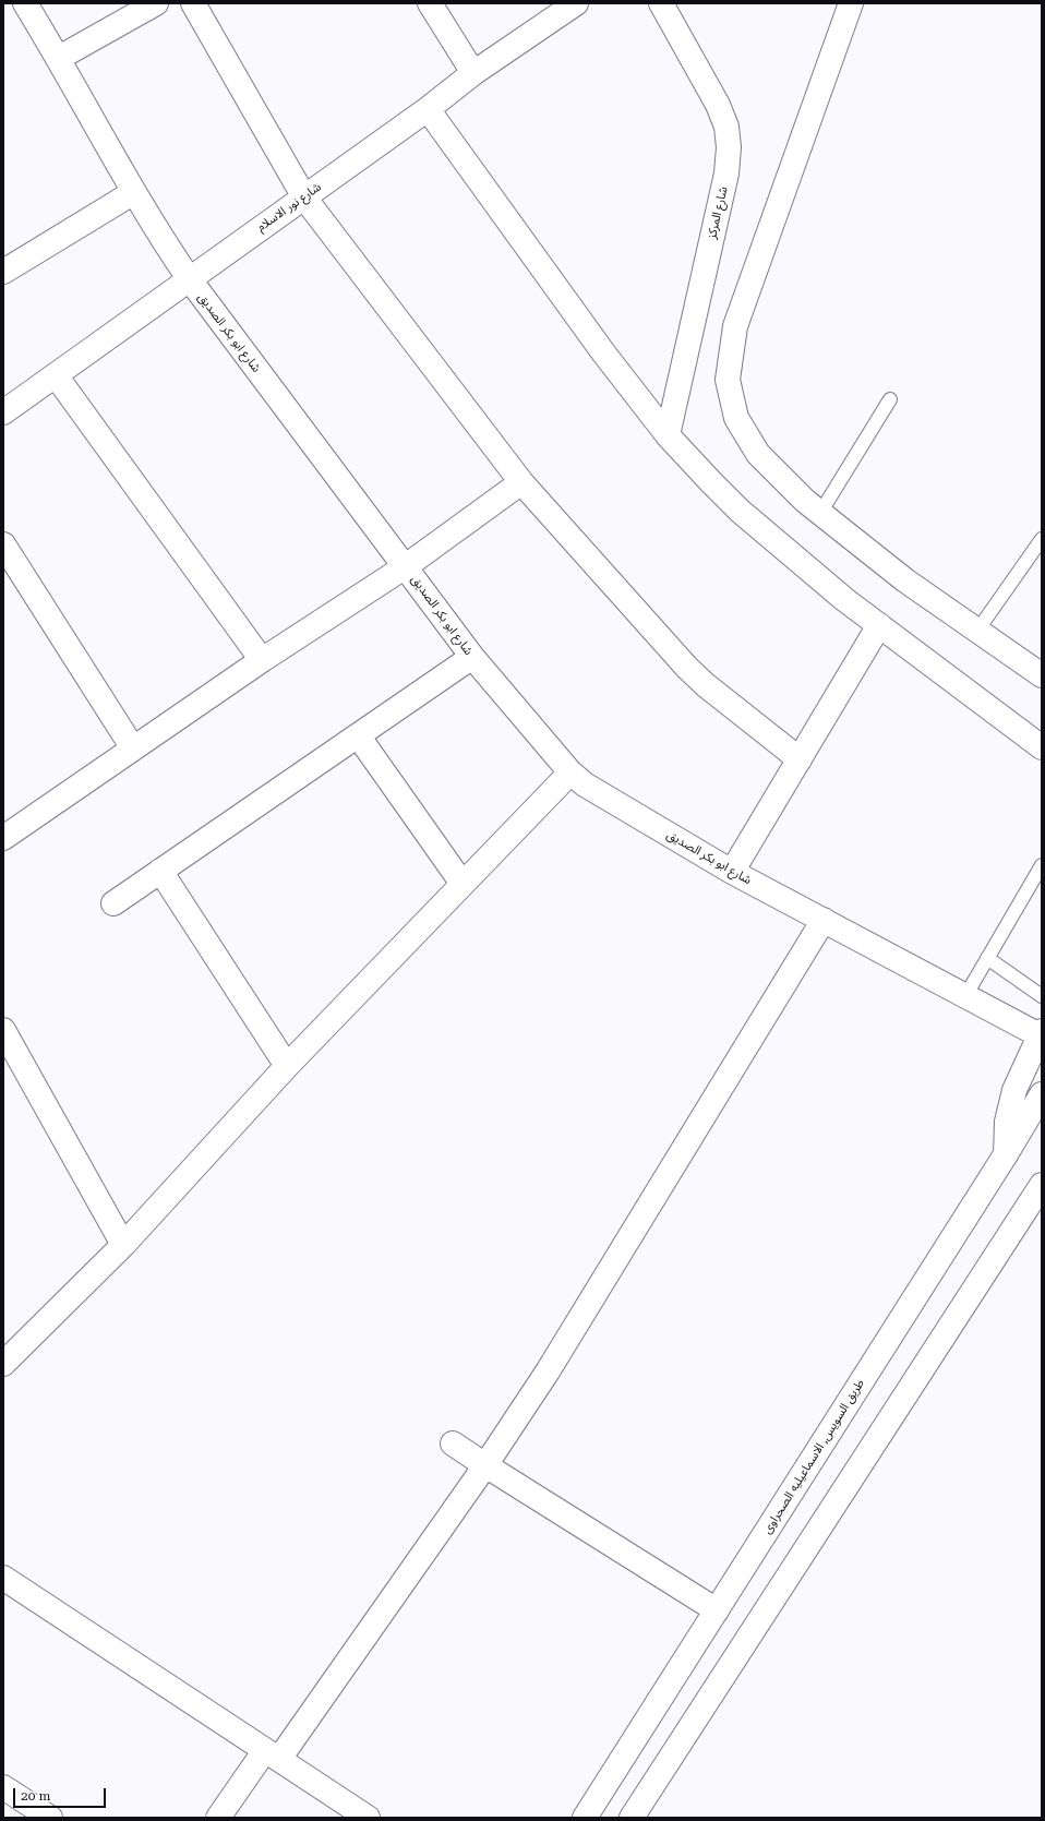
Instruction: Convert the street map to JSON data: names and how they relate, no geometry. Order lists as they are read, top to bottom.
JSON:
{
  "streets": {
    "main road": [
      "شارع نور الاسلام",
      "شارع المركز",
      "شارع ابو بكر الصديق",
      "طريق السويس, الاسماعيليه الصحراوى"
    ]
  },
  "crossings": [
    ["شارع نور الاسلام", "شارع ابو بكر الصديق"]
  ],
  "scale_bar": "20 m"
}
